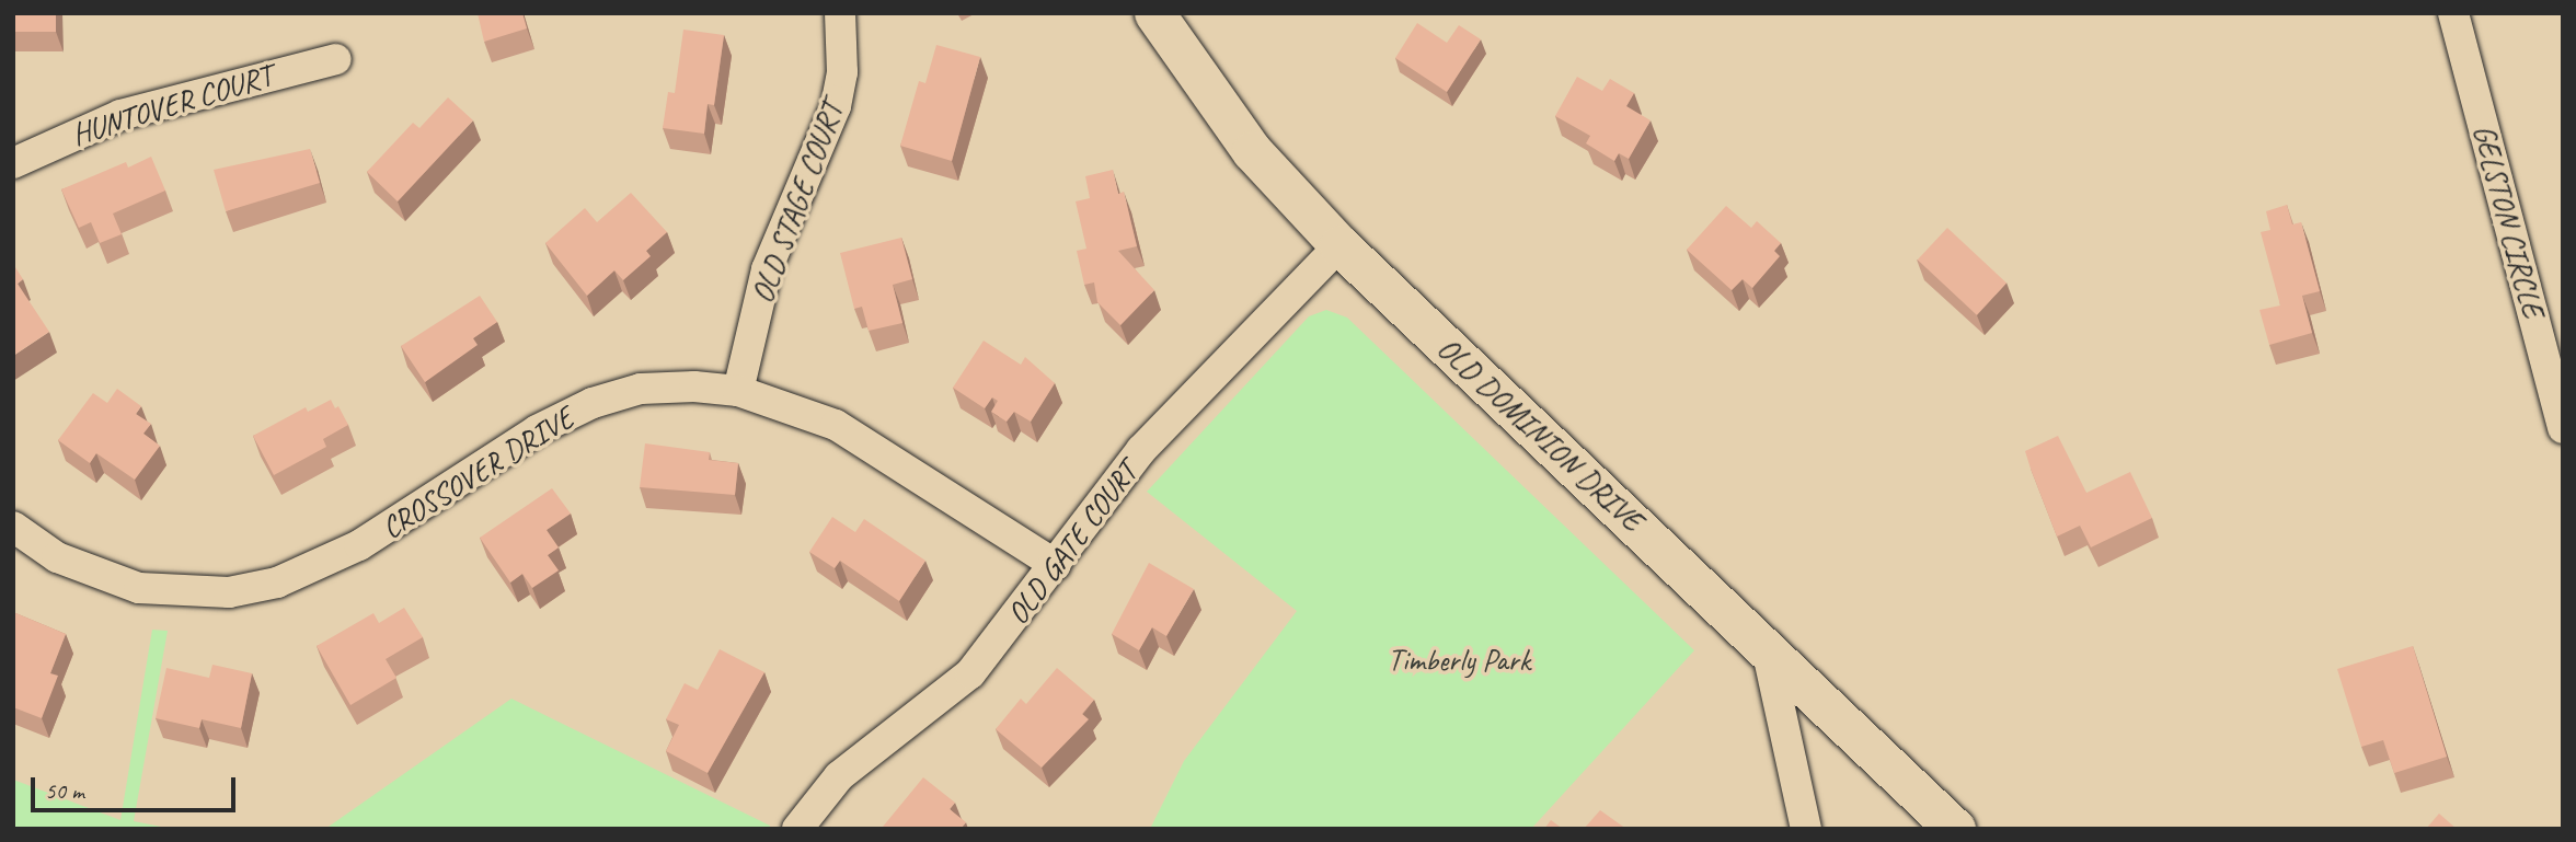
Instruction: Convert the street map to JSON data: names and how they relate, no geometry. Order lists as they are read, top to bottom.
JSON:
{
  "streets": {
    "main road": ["OLD DOMINION DRIVE"],
    "street": [
      "HUNTOVER COURT",
      "OLD STAGE COURT",
      "GELSTON CIRCLE",
      "CROSSOVER DRIVE",
      "OLD GATE COURT"
    ]
  },
  "crossings": [
    ["OLD STAGE COURT", "CROSSOVER DRIVE"],
    ["OLD DOMINION DRIVE", "OLD GATE COURT"],
    ["CROSSOVER DRIVE", "OLD GATE COURT"]
  ],
  "parks": ["Timberly Park"],
  "scale_bar": "50 m"
}
